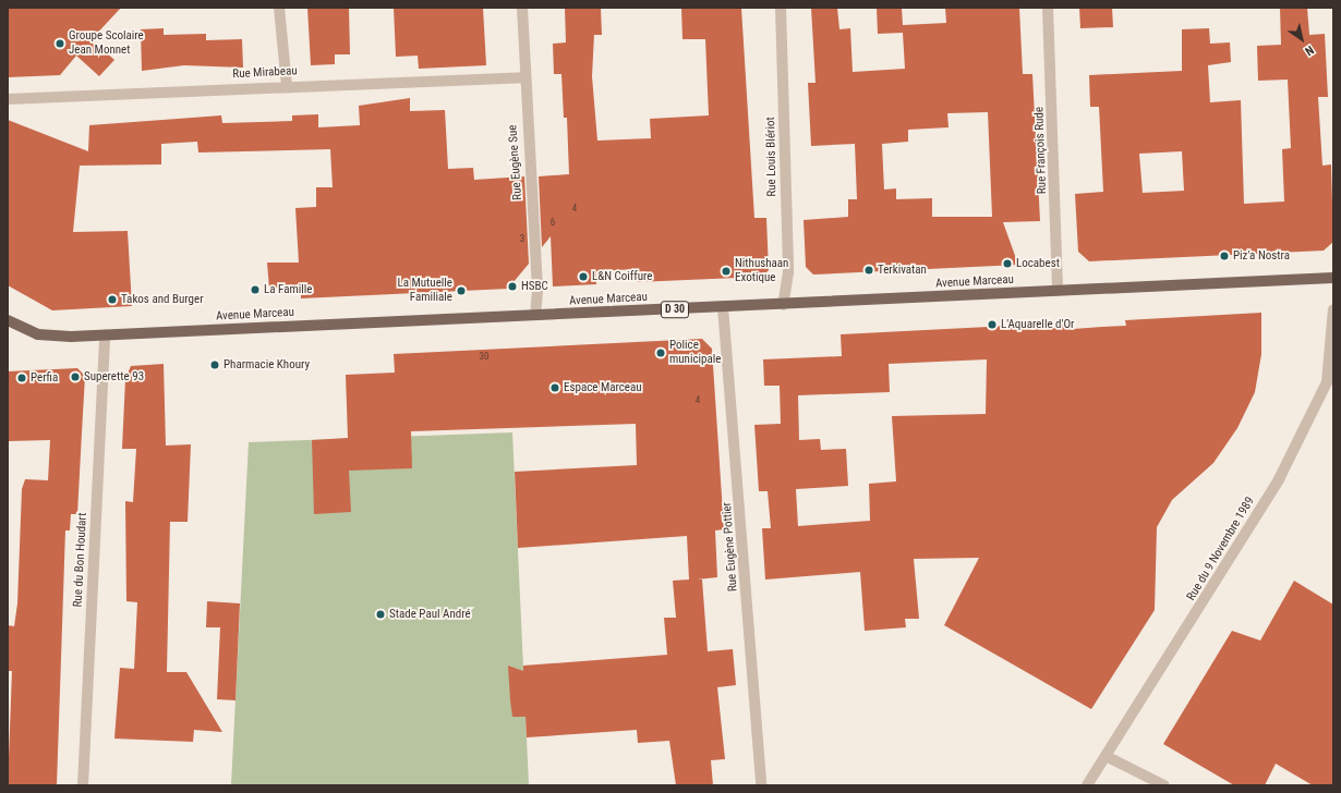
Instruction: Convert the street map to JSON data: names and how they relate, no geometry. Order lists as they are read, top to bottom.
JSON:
{
  "streets": {
    "main road": ["Avenue Marceau", "D 30"],
    "street": [
      "Rue Mirabeau",
      "Rue François Rude",
      "Rue Louis Blériot",
      "Rue Eugène Sue",
      "Rue Eugène Pottier",
      "Rue du 9 Novembre 1989",
      "Rue du Bon Houdart"
    ]
  },
  "crossings": [
    ["Rue Mirabeau", "Rue Eugène Sue"],
    ["Rue François Rude", "Avenue Marceau"],
    ["Rue Louis Blériot", "Avenue Marceau"],
    ["Rue Eugène Sue", "Avenue Marceau"],
    ["Avenue Marceau", "Rue Eugène Pottier"],
    ["Avenue Marceau", "Rue du Bon Houdart"]
  ],
  "places": [
    "Groupe Scolaire Jean Monnet",
    "Piz'a Nostra",
    "Locabest",
    "Terkivatan",
    "Nithushaan Exotique",
    "L&N Coiffure",
    "HSBC",
    "La Famille",
    "La Mutuelle Familiale",
    "Takos and Burger",
    "L'Aquarelle d'Or",
    "Police municipale",
    "Pharmacie Khoury",
    "Superette 93",
    "Perfia",
    "Espace Marceau",
    "Stade Paul André"
  ],
  "house_numbers": [
    "4",
    "6",
    "3",
    "30",
    "4"
  ],
  "north": "bottom right"
}
